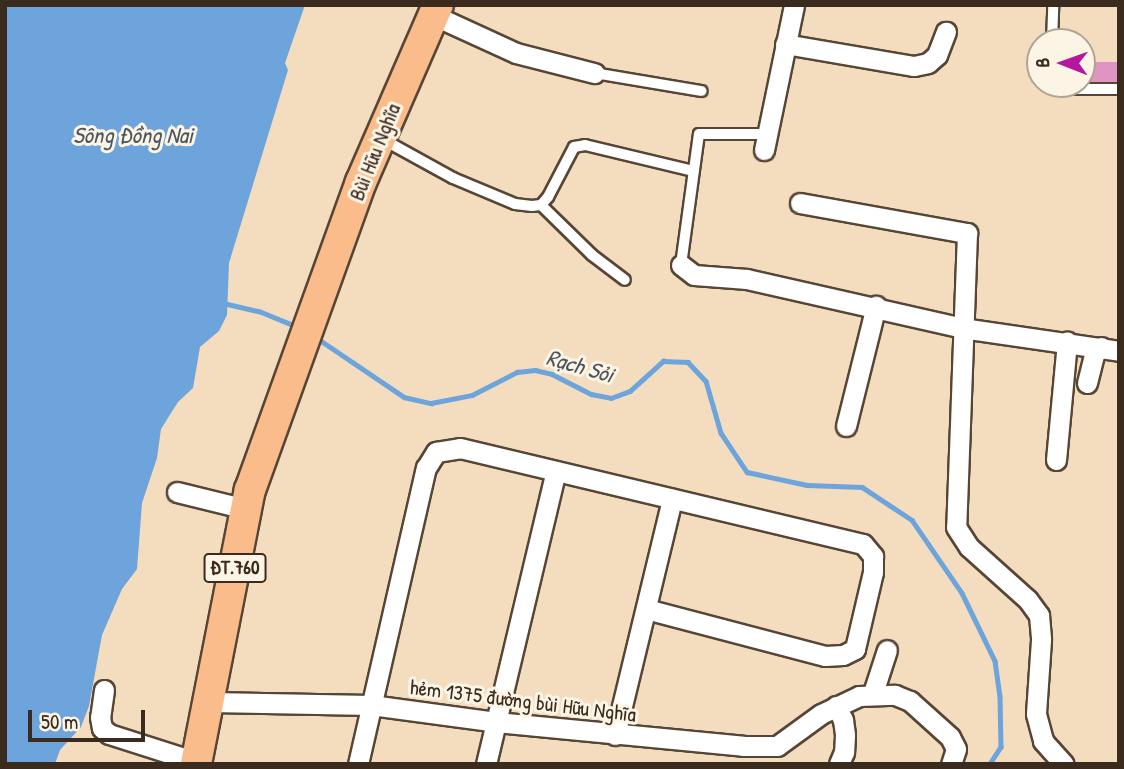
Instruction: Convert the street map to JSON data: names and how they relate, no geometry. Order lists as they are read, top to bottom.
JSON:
{
  "streets": {
    "main road": ["Bùi Hữu Nghĩa", "ĐT.760"],
    "street": ["hẻm 1375 đường bùi Hữu Nghĩa"]
  },
  "crossings": [
    ["Bùi Hữu Nghĩa", "ĐT.760"],
    ["ĐT.760", "hẻm 1375 đường bùi Hữu Nghĩa"]
  ],
  "water": ["Sông Đồng Nai", "Rạch Sỏi"],
  "scale_bar": "50 m",
  "north": "left"
}
